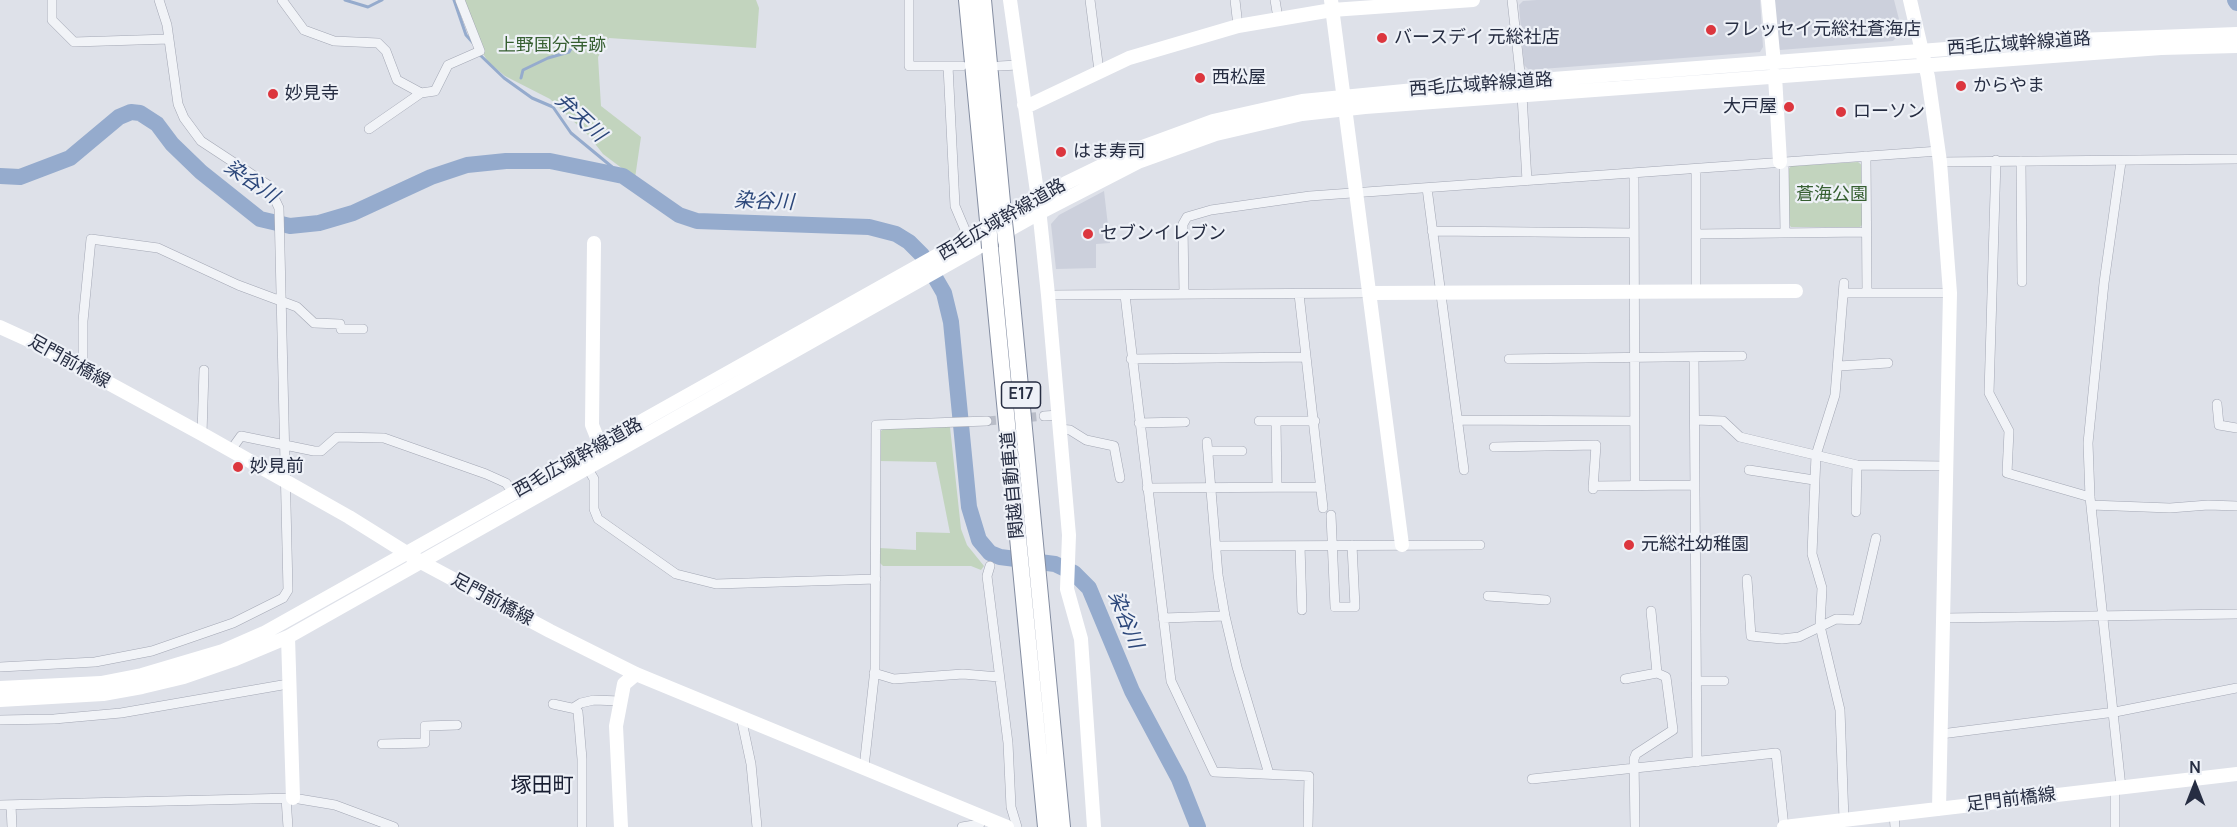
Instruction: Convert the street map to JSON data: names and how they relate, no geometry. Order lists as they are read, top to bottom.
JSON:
{
  "streets": {
    "highway": ["E17", "関越自動車道"],
    "main road": ["西毛広域幹線道路", "足門前橋線"]
  },
  "crossings": [
    ["西毛広域幹線道路", "足門前橋線"]
  ],
  "districts": ["塚田町"],
  "water": ["弁天川", "染谷川"],
  "parks": ["上野国分寺跡", "蒼海公園"],
  "places": [
    "フレッセイ元総社蒼海店",
    "バースデイ 元総社店",
    "西松屋",
    "からやま",
    "妙見寺",
    "大戸屋",
    "ローソン",
    "はま寿司",
    "セブンイレブン",
    "妙見前",
    "元総社幼稚園"
  ],
  "north": "top"
}
